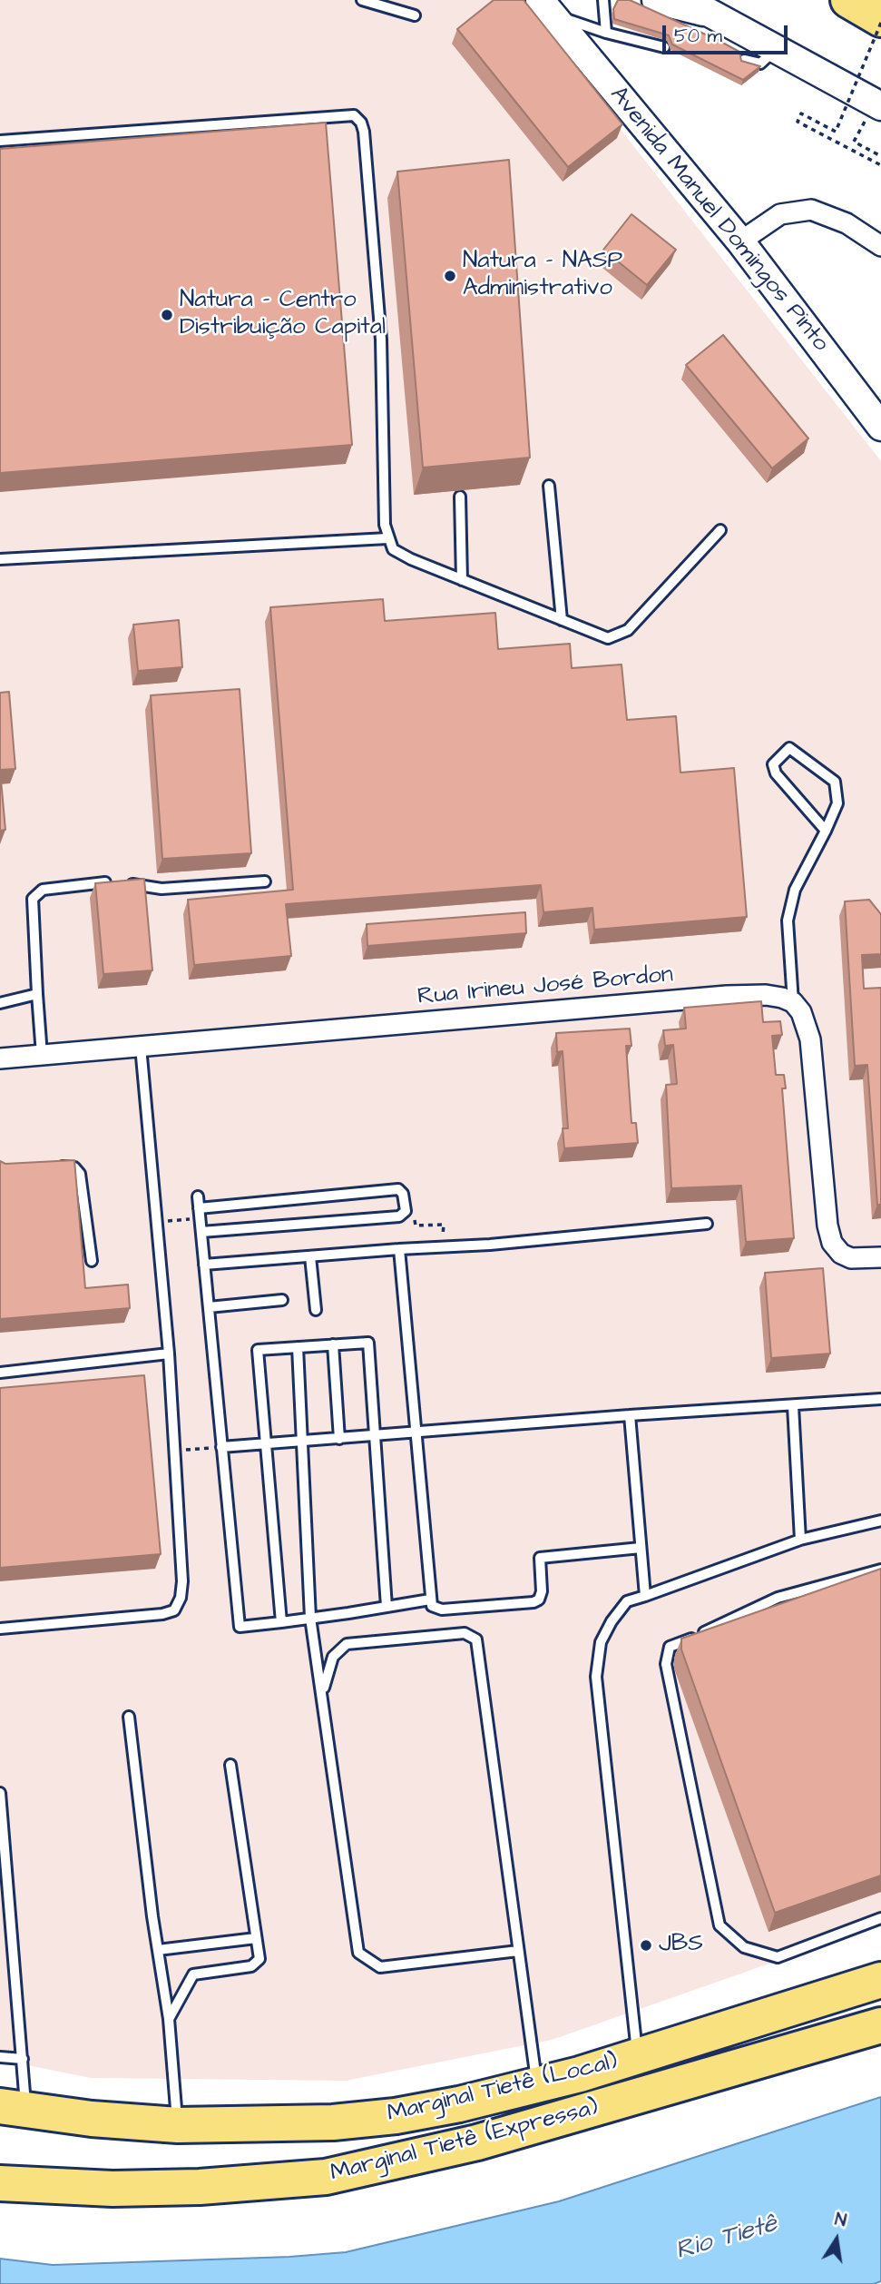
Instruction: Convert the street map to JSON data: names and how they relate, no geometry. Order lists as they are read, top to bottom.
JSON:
{
  "streets": {
    "highway": ["Marginal Tietê (Local)", "Marginal Tietê (Expressa)"],
    "street": ["Avenida Manuel Domingos Pinto", "Rua Irineu José Bordon"]
  },
  "water": ["Rio Tietê"],
  "places": ["Natura - NASP Administrativo", "Natura - Centro Distribuição Capital", "JBS"],
  "scale_bar": "50 m",
  "north": "top"
}
